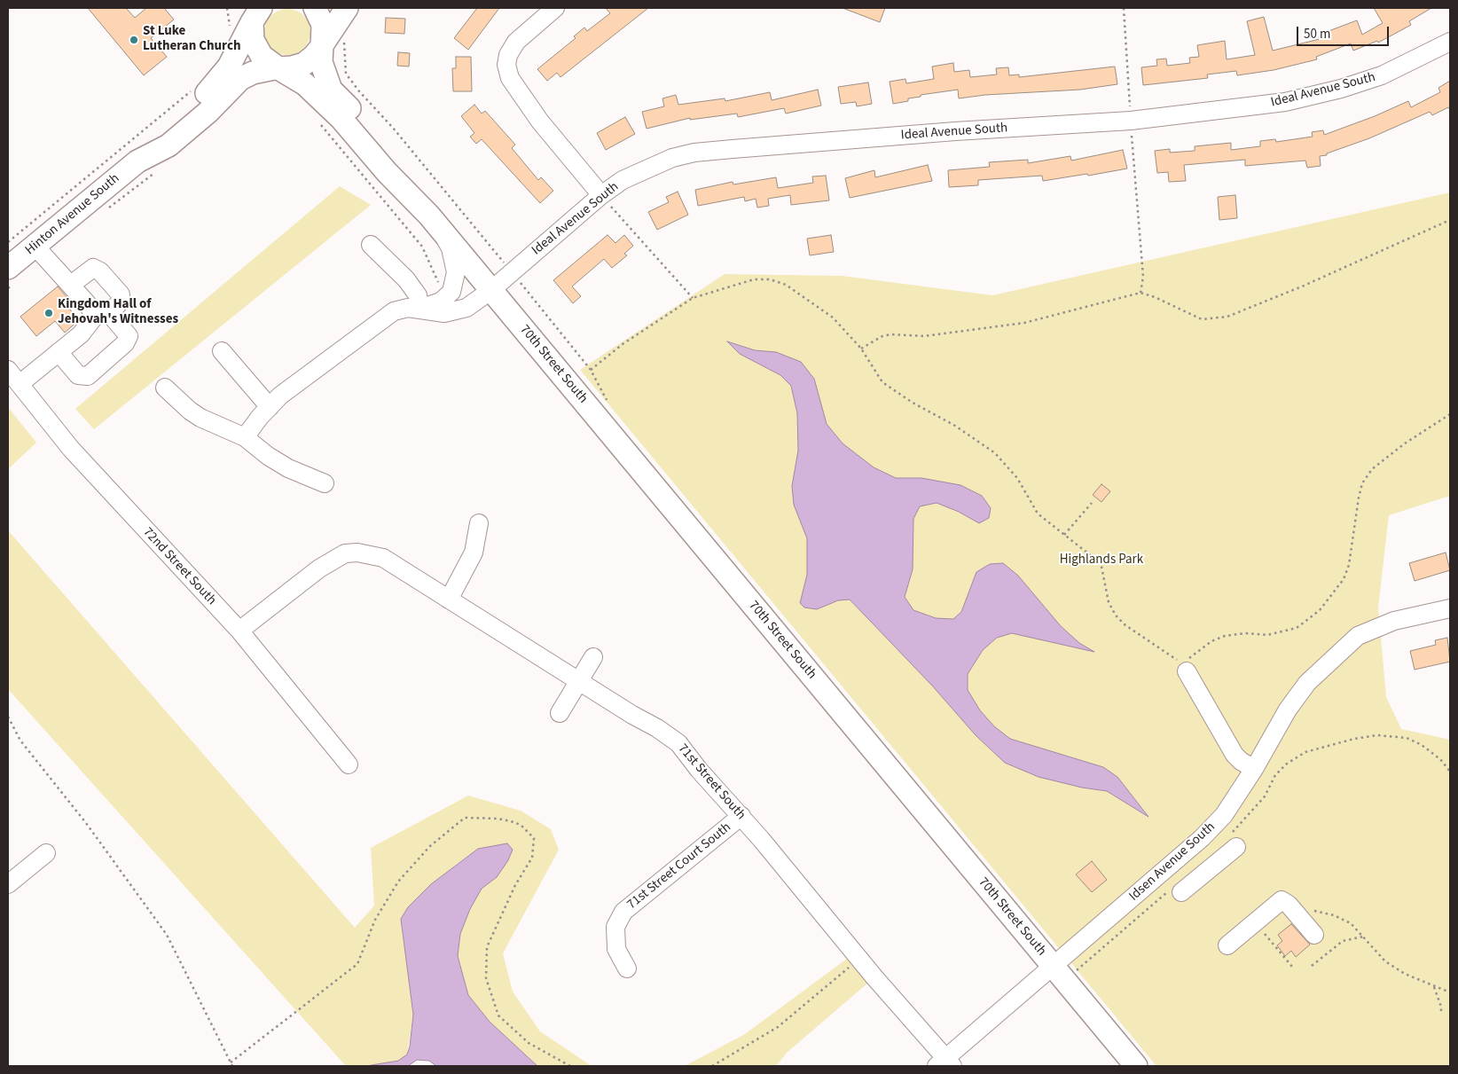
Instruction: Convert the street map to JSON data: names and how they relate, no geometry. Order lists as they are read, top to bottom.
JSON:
{
  "streets": {
    "main road": ["Hinton Avenue South", "70th Street South"],
    "street": [
      "Ideal Avenue South",
      "72nd Street South",
      "71st Street South",
      "Idsen Avenue South",
      "71st Street Court South"
    ]
  },
  "crossings": [
    ["Ideal Avenue South", "70th Street South"],
    ["Hinton Avenue South", "70th Street South"],
    ["70th Street South", "Idsen Avenue South"],
    ["72nd Street South", "71st Street South"],
    ["71st Street South", "Idsen Avenue South"],
    ["71st Street South", "71st Street Court South"]
  ],
  "parks": ["Highlands Park"],
  "places": ["St Luke Lutheran Church", "Kingdom Hall of Jehovah's Witnesses"],
  "scale_bar": "50 m"
}
